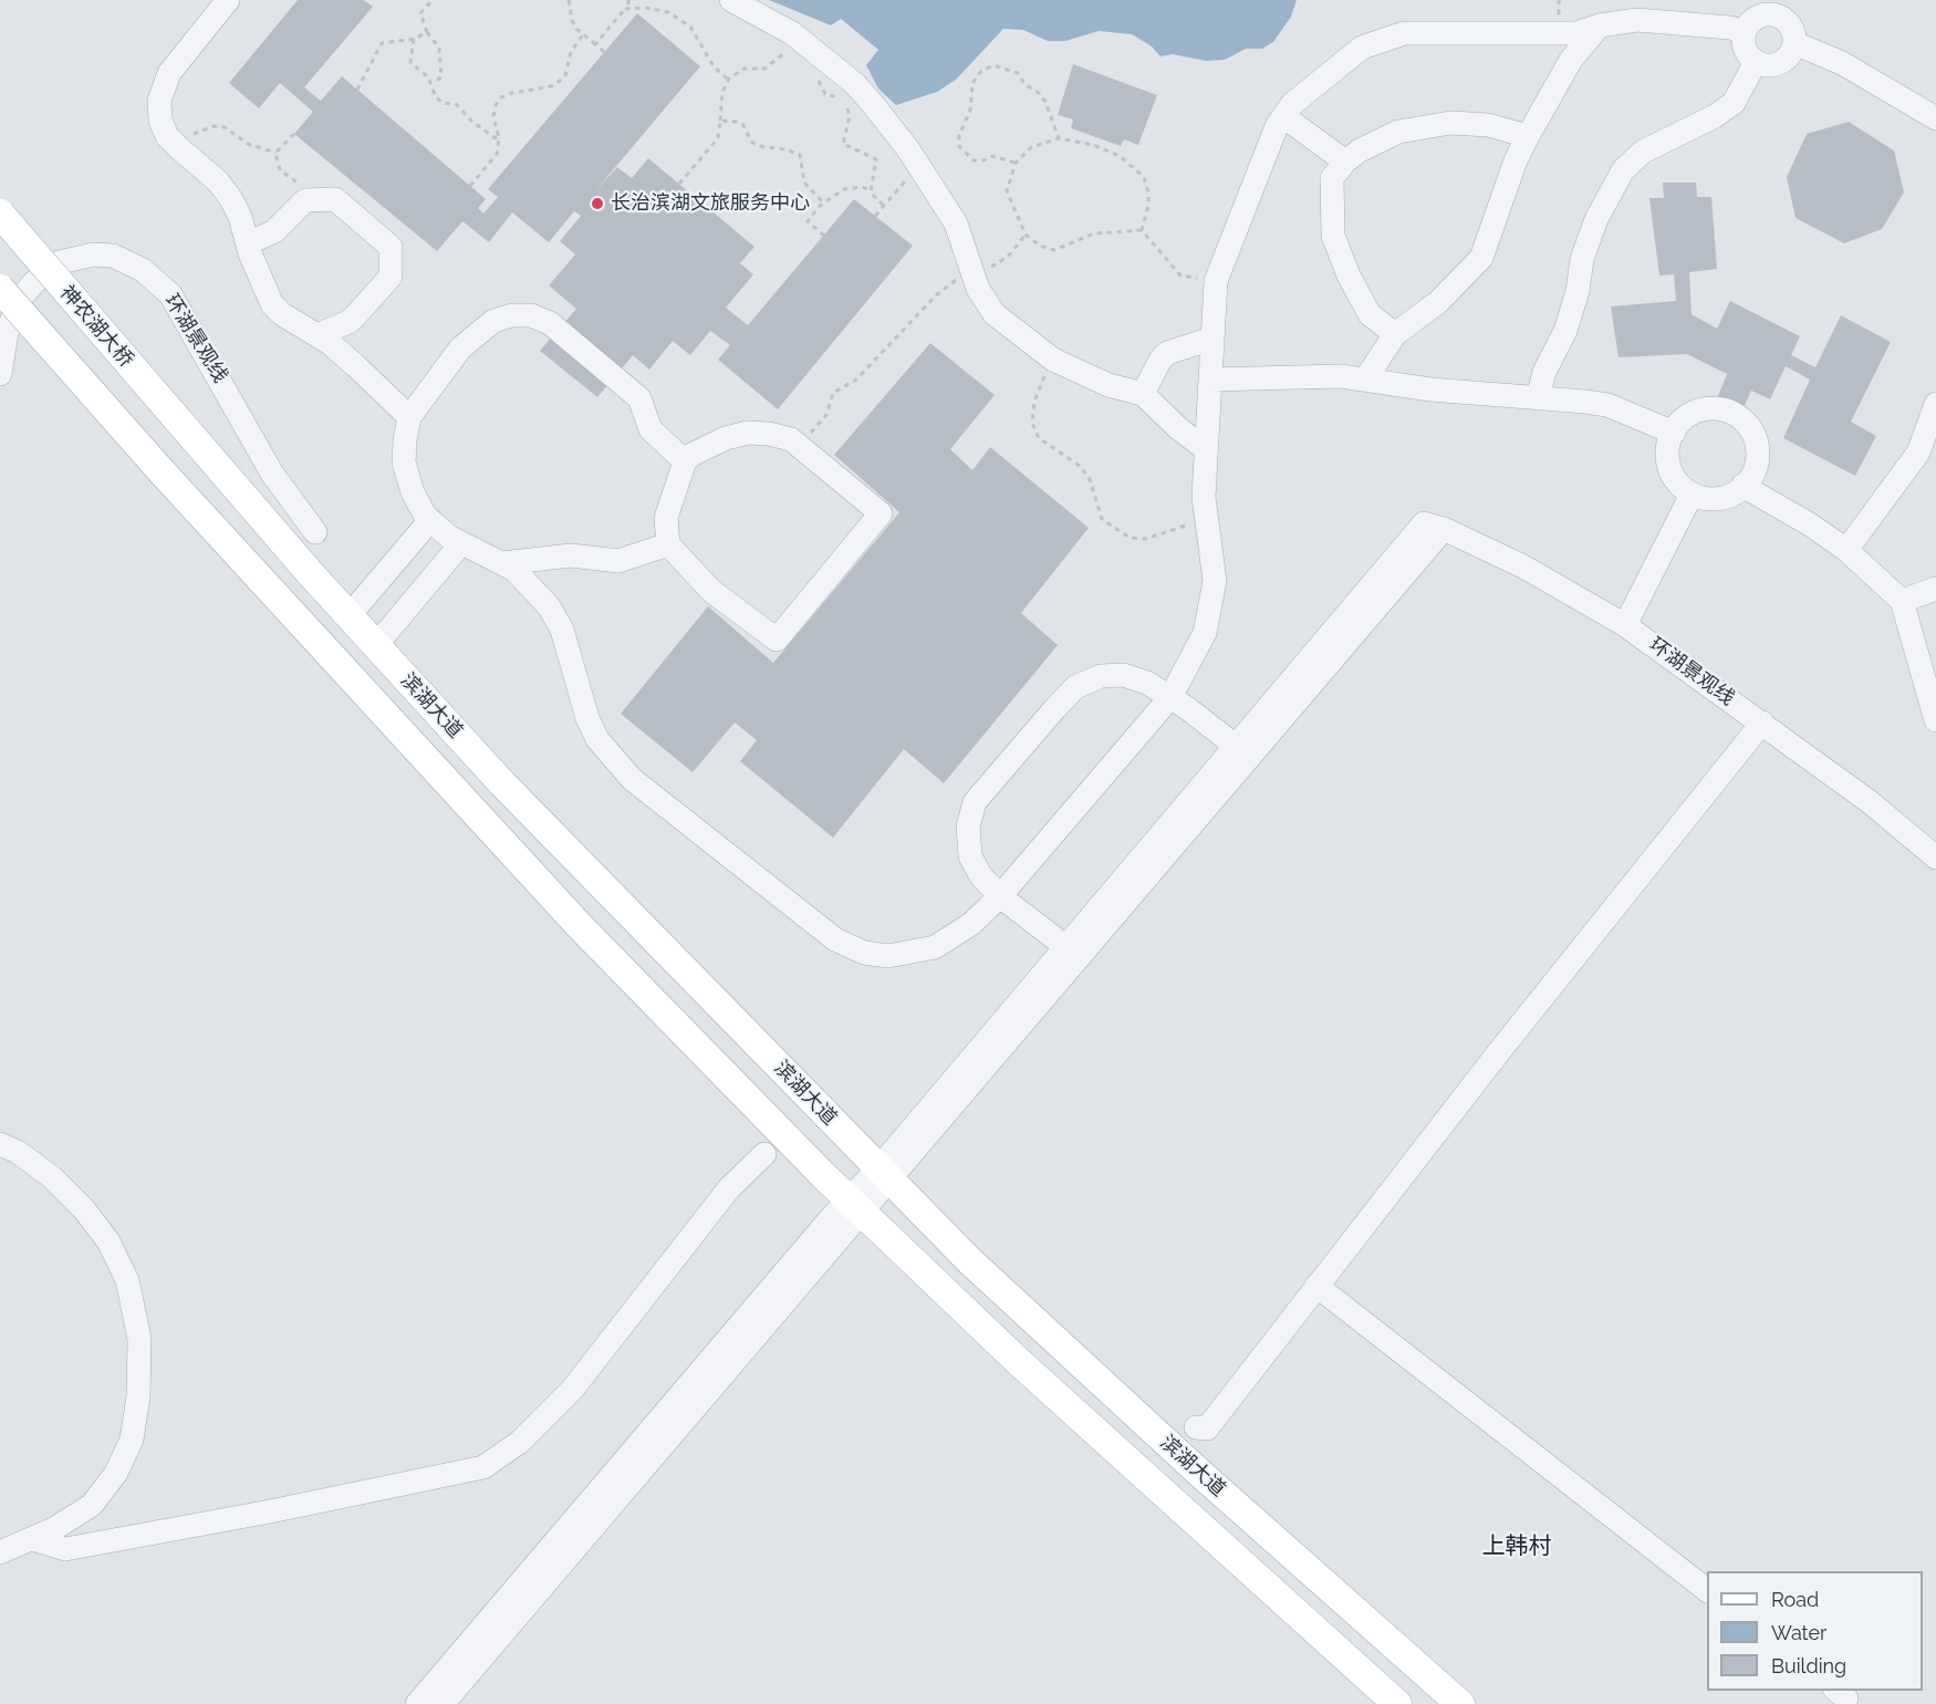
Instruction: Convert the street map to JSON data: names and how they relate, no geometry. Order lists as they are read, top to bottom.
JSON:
{
  "streets": {
    "main road": ["神农湖大桥", "滨湖大道"],
    "street": ["环湖景观线"]
  },
  "crossings": [
    ["神农湖大桥", "滨湖大道"]
  ],
  "districts": ["上韩村"],
  "places": ["长治滨湖文旅服务中心"],
  "legend": ["Road", "Water", "Building"]
}
